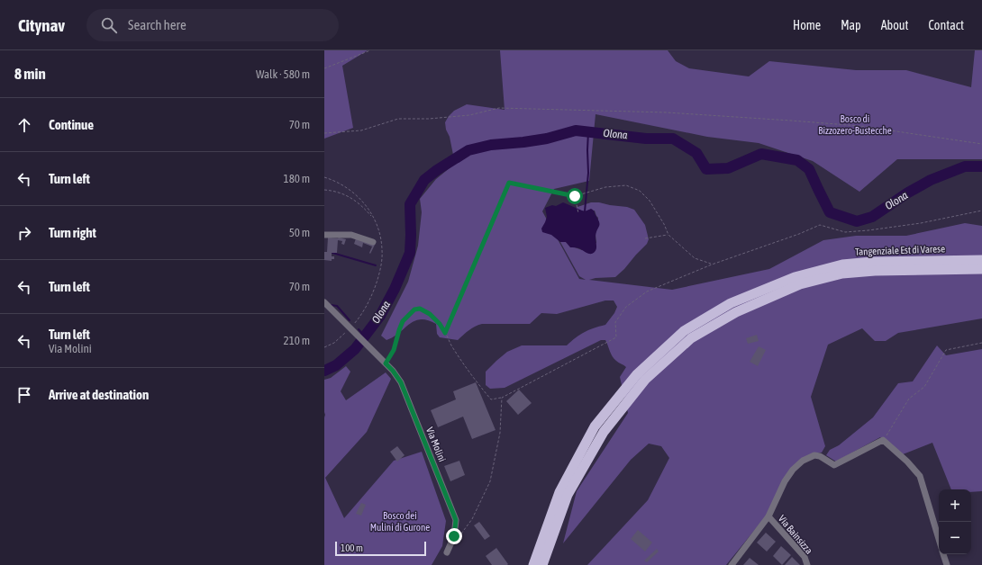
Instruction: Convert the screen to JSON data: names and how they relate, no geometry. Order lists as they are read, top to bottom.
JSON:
{
  "streets": {
    "highway": ["Tangenziale Est di Varese"],
    "street": ["Via Molini", "Via Bainsizza"]
  },
  "water": ["Olona"],
  "parks": ["Bosco di Bizzozero-Bustecche", "Bosco dei Mulini di Gurone"],
  "scale_bar": "100 m",
  "page": {
    "header": "Citynav",
    "search": "Search here",
    "nav": [
      "Home",
      "Map",
      "About",
      "Contact"
    ],
    "heading": ["8 min", "Walk · 580 m"],
    "list": [
      ["Continue", "70 m"],
      ["Turn left", "180 m"],
      ["Turn right", "50 m"],
      ["Turn left", "70 m"],
      ["Turn left", "Via Molini", "210 m"],
      "Arrive at destination"
    ],
    "map_buttons": ["+", "−"],
    "scale": "100 m"
  }
}
